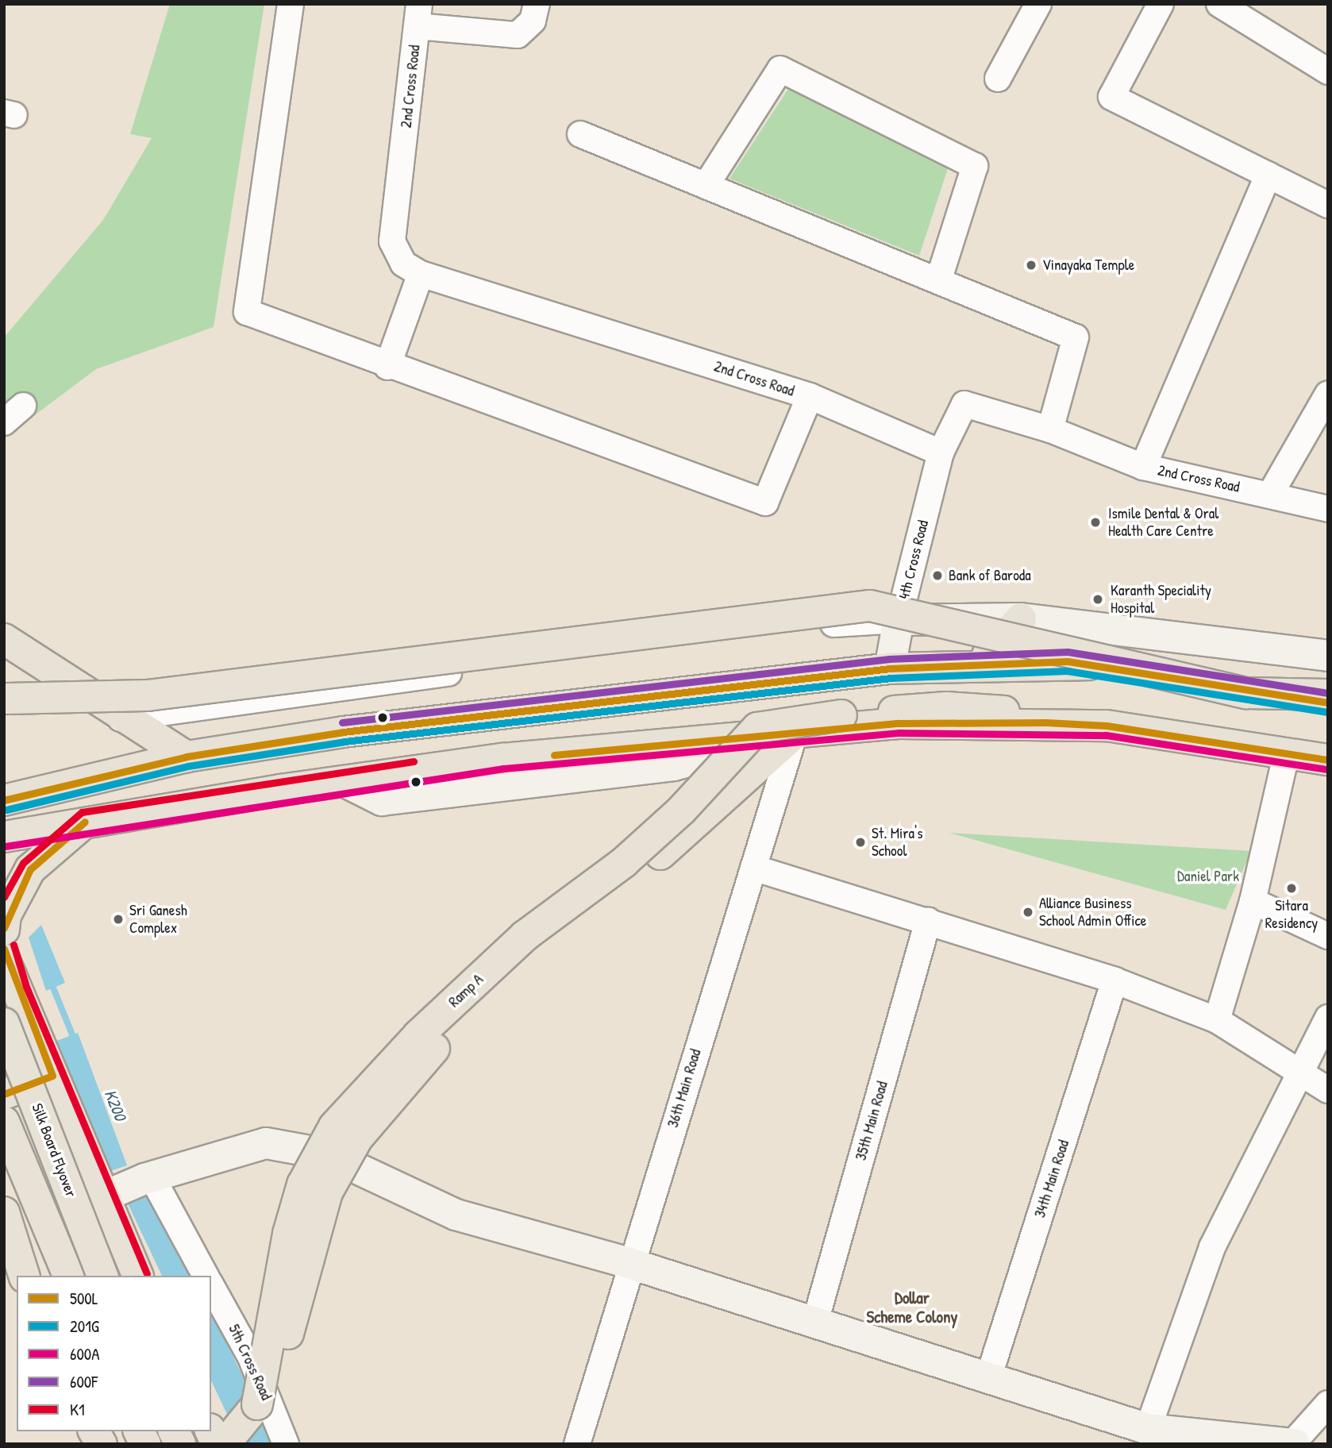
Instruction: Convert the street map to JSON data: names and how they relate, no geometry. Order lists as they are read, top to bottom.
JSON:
{
  "streets": {
    "main road": ["Ramp A", "Silk Board Flyover"],
    "street": [
      "2nd Cross Road",
      "4th Cross Road",
      "36th Main Road",
      "35th Main Road",
      "34th Main Road",
      "5th Cross Road"
    ]
  },
  "crossings": [
    ["2nd Cross Road", "4th Cross Road"]
  ],
  "districts": ["Dollar Scheme Colony"],
  "water": ["K200"],
  "parks": ["Daniel Park"],
  "places": [
    "Vinayaka Temple",
    "Ismile Dental & Oral Health Care Centre",
    "Bank of Baroda",
    "Karanth Speciality Hospital",
    "St. Mira's School",
    "Sitara Residency",
    "Alliance Business School Admin Office",
    "Sri Ganesh Complex"
  ],
  "lines": [
    "transit line 600F",
    "transit line 500L",
    "transit line 201G",
    "transit line 600A",
    "transit line K1"
  ],
  "legend": [
    "500L",
    "201G",
    "600A",
    "600F",
    "K1"
  ]
}
